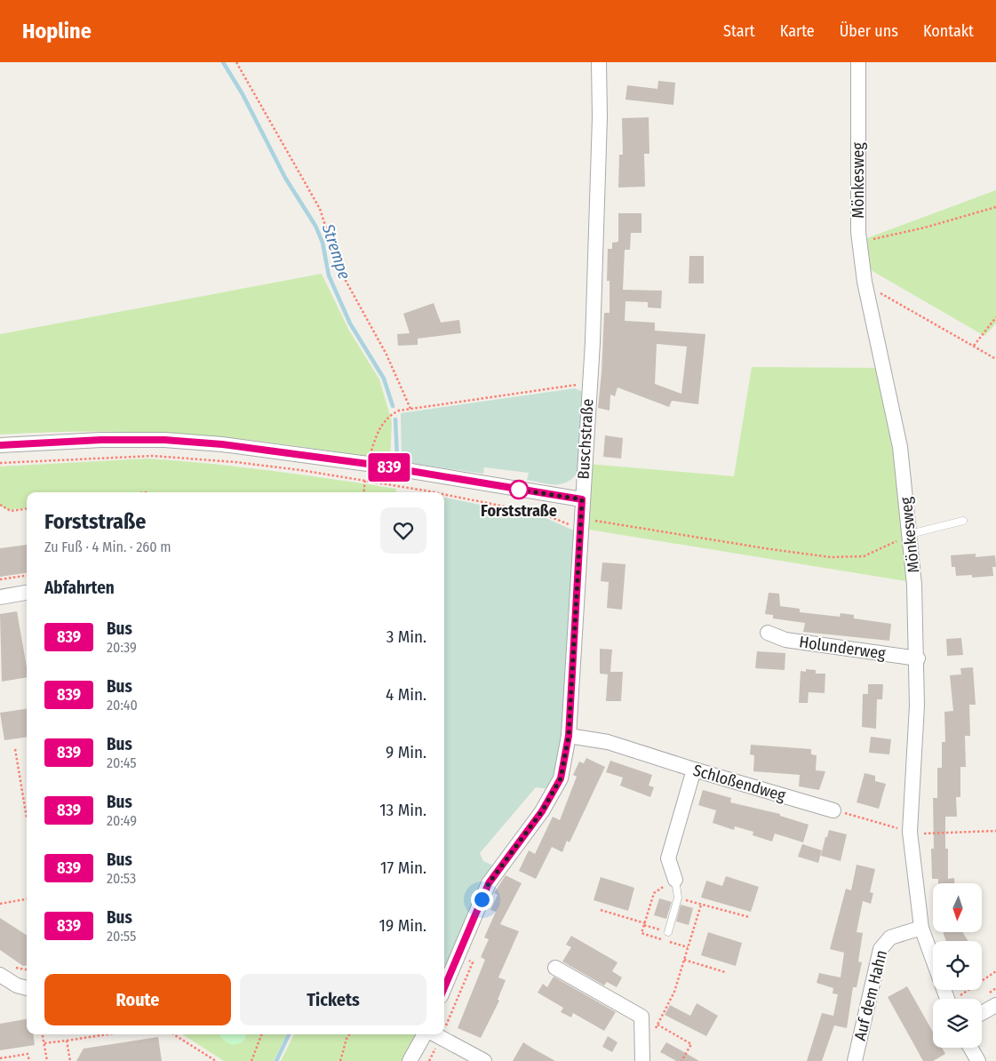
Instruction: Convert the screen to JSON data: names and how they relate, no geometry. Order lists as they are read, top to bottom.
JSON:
{
  "streets": {
    "street": [
      "Mönkesweg",
      "Buschstraße",
      "Holunderweg",
      "Schloßendweg",
      "Auf dem Hahn"
    ]
  },
  "crossings": [
    ["Mönkesweg", "Holunderweg"],
    ["Mönkesweg", "Auf dem Hahn"],
    ["Buschstraße", "Schloßendweg"]
  ],
  "water": ["Strempe"],
  "places": ["Forststraße"],
  "lines": ["bus line 839"],
  "north": "bottom",
  "page": {
    "header": "Hopline",
    "nav": [
      "Start",
      "Karte",
      "Über uns",
      "Kontakt"
    ],
    "on_map": "839",
    "heading": [
      ["Forststraße", "Zu Fuß · 4 Min. · 260 m"],
      "Abfahrten"
    ],
    "list": [
      {
        "mark": "839",
        "name": "Bus",
        "note": "20:39",
        "value": "3 Min."
      },
      {
        "mark": "839",
        "name": "Bus",
        "note": "20:40",
        "value": "4 Min."
      },
      {
        "mark": "839",
        "name": "Bus",
        "note": "20:45",
        "value": "9 Min."
      },
      {
        "mark": "839",
        "name": "Bus",
        "note": "20:49",
        "value": "13 Min."
      },
      {
        "mark": "839",
        "name": "Bus",
        "note": "20:53",
        "value": "17 Min."
      },
      {
        "mark": "839",
        "name": "Bus",
        "note": "20:55",
        "value": "19 Min."
      }
    ],
    "buttons": ["Route", "Tickets"]
  }
}
